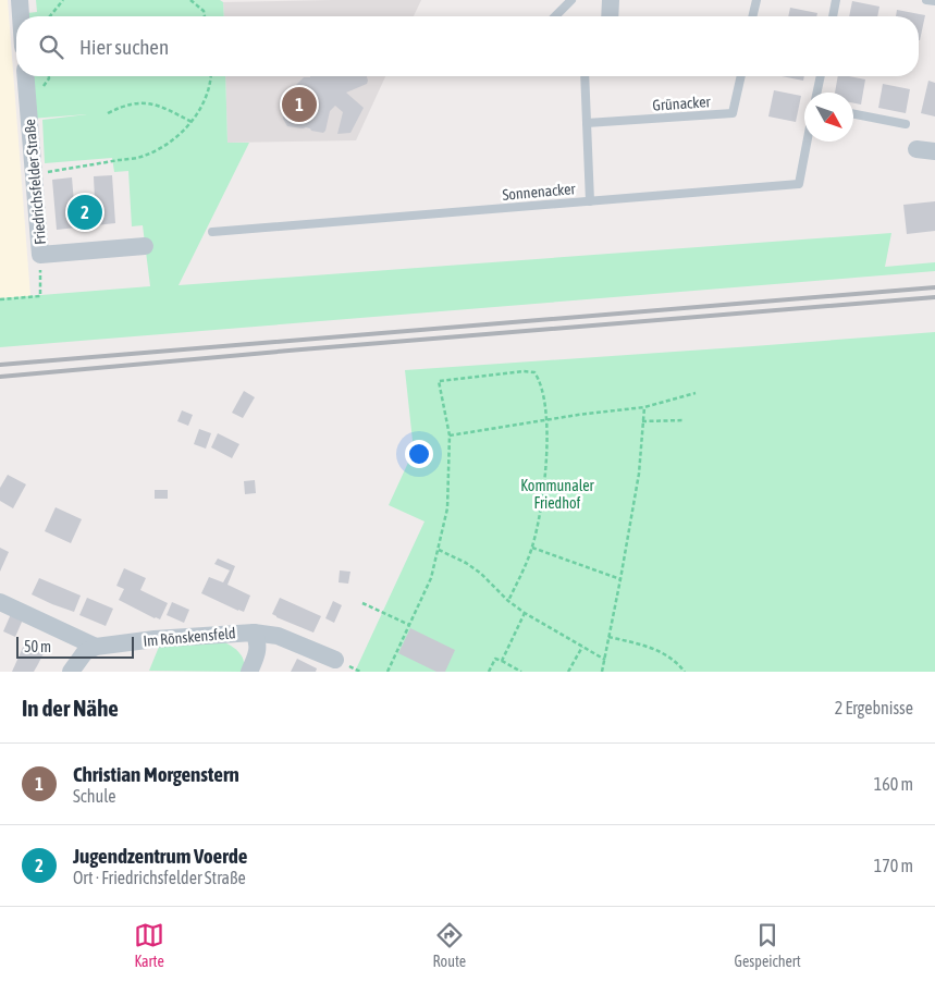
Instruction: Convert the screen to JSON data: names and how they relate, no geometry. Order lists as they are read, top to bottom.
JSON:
{
  "streets": {
    "street": ["Friedrichsfelder Straße", "Im Rönskensfeld"],
    "lane": ["Grünacker", "Sonnenacker"]
  },
  "parks": ["Kommunaler Friedhof"],
  "scale_bar": "50 m",
  "north": "bottom right",
  "page": {
    "search": "Hier suchen",
    "pins": ["1", "2"],
    "scale": "50 m",
    "heading": ["In der Nähe", "2 Ergebnisse"],
    "list": [
      {
        "mark": "1",
        "name": "Christian Morgenstern",
        "note": "Schule",
        "value": "160 m"
      },
      {
        "mark": "2",
        "name": "Jugendzentrum Voerde",
        "note": "Ort · Friedrichsfelder Straße",
        "value": "170 m"
      }
    ],
    "nav": ["Karte", "Route", "Gespeichert"]
  }
}
